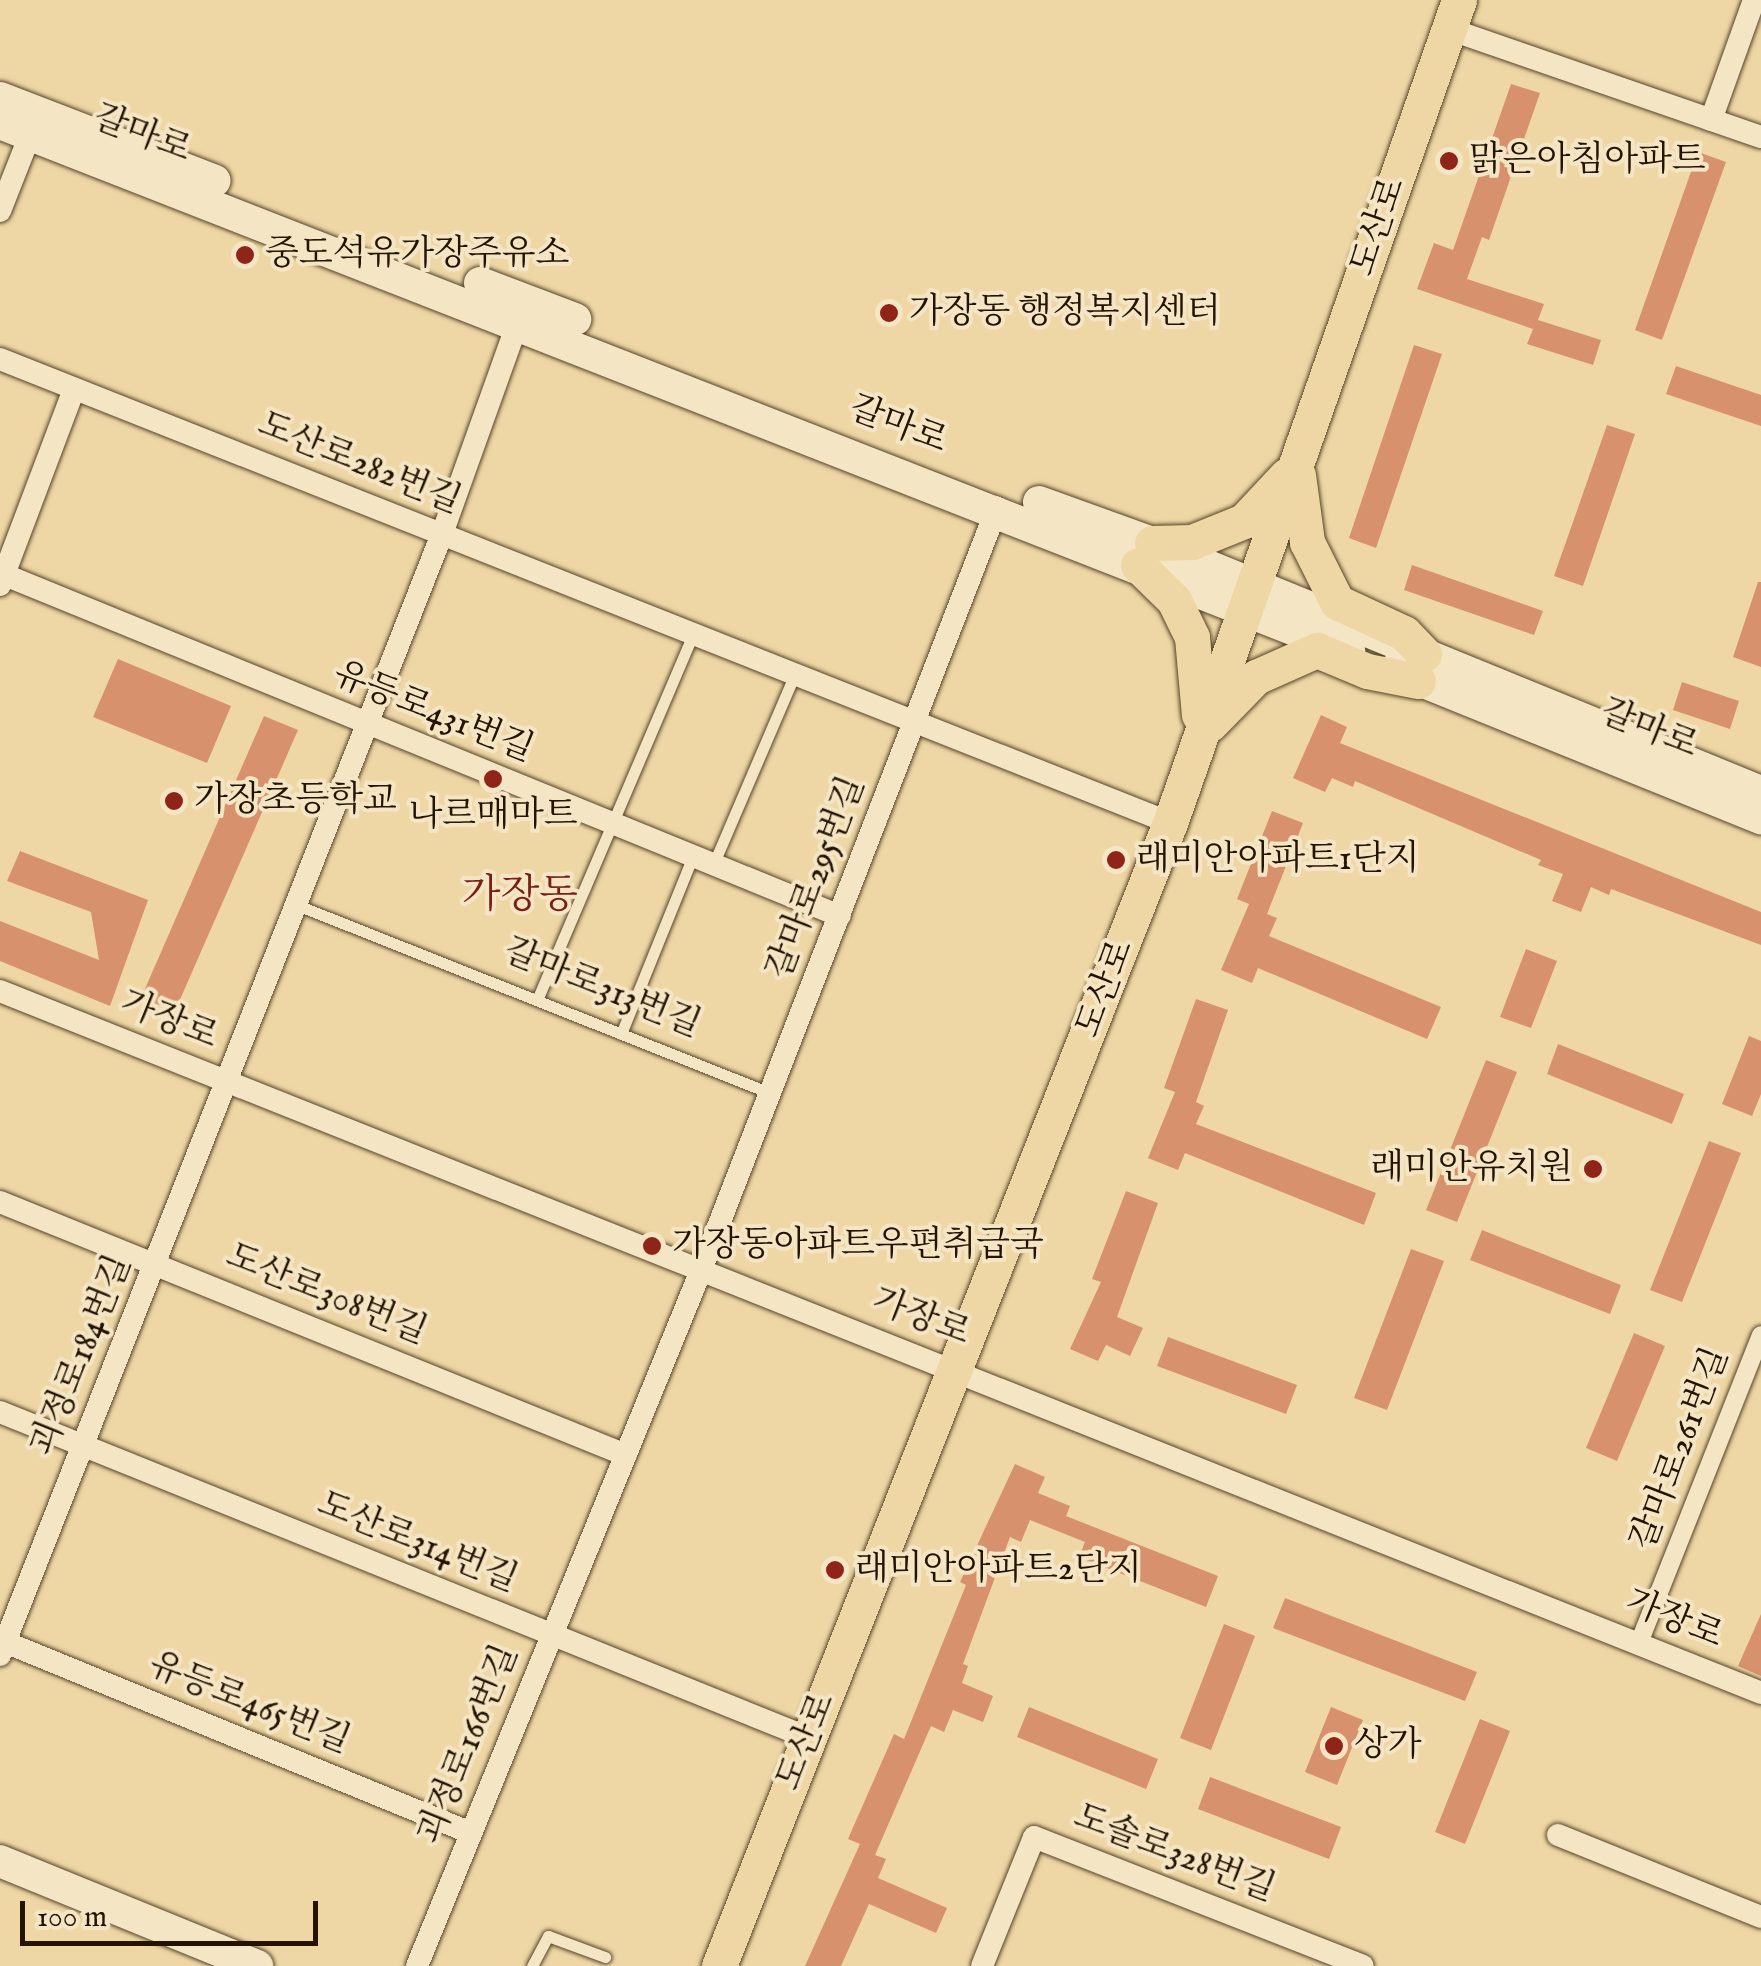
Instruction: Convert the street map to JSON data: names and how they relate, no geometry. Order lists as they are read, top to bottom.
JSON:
{
  "streets": {
    "main road": ["갈마로", "도산로"],
    "street": [
      "도산로282번길",
      "유등로431번길",
      "갈마로295번길",
      "가장로",
      "도산로308번길",
      "괴정로184번길",
      "갈마로261번길",
      "도산로314번길",
      "유등로465번길",
      "괴정로166번길",
      "도솔로328번길"
    ],
    "lane": ["갈마로313번길"]
  },
  "crossings": [
    ["갈마로", "도산로"],
    ["갈마로", "갈마로295번길"],
    ["도산로", "도산로282번길"],
    ["도산로", "가장로"],
    ["도산로", "도산로314번길"],
    ["도산로282번길", "갈마로295번길"],
    ["유등로431번길", "갈마로295번길"],
    ["갈마로295번길", "갈마로313번길"],
    ["갈마로295번길", "가장로"],
    ["갈마로295번길", "괴정로166번길"],
    ["가장로", "괴정로184번길"],
    ["가장로", "갈마로261번길"],
    ["가장로", "괴정로166번길"],
    ["도산로308번길", "괴정로184번길"],
    ["도산로308번길", "괴정로166번길"],
    ["괴정로184번길", "도산로314번길"],
    ["괴정로184번길", "유등로465번길"],
    ["도산로314번길", "괴정로166번길"],
    ["유등로465번길", "괴정로166번길"]
  ],
  "districts": ["가장동"],
  "places": [
    "맑은아침아파트",
    "중도석유가장주유소",
    "가장동 행정복지센터",
    "나르매마트",
    "가장초등학교",
    "래미안아파트1단지",
    "래미안유치원",
    "가장동아파트우편취급국",
    "래미안아파트2단지",
    "상가"
  ],
  "scale_bar": "100 m"
}
